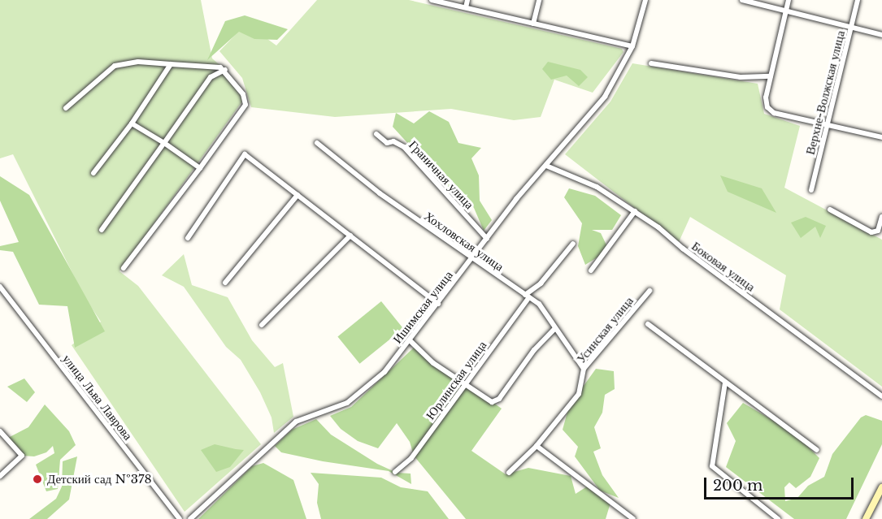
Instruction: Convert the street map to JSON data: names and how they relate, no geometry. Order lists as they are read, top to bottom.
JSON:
{
  "streets": {
    "street": [
      "Верхне-Волжская улица",
      "Граничная улица",
      "Хохловская улица",
      "Боковая улица",
      "Ишимская улица",
      "Усинская улица",
      "Юрлинская улица",
      "улица Льва Лаврова"
    ]
  },
  "crossings": [
    ["Граничная улица", "Ишимская улица"],
    ["Хохловская улица", "Ишимская улица"],
    ["Хохловская улица", "Усинская улица"],
    ["Хохловская улица", "Юрлинская улица"],
    ["Боковая улица", "Ишимская улица"]
  ],
  "places": ["Детский сад №378"],
  "scale_bar": "200 m"
}
